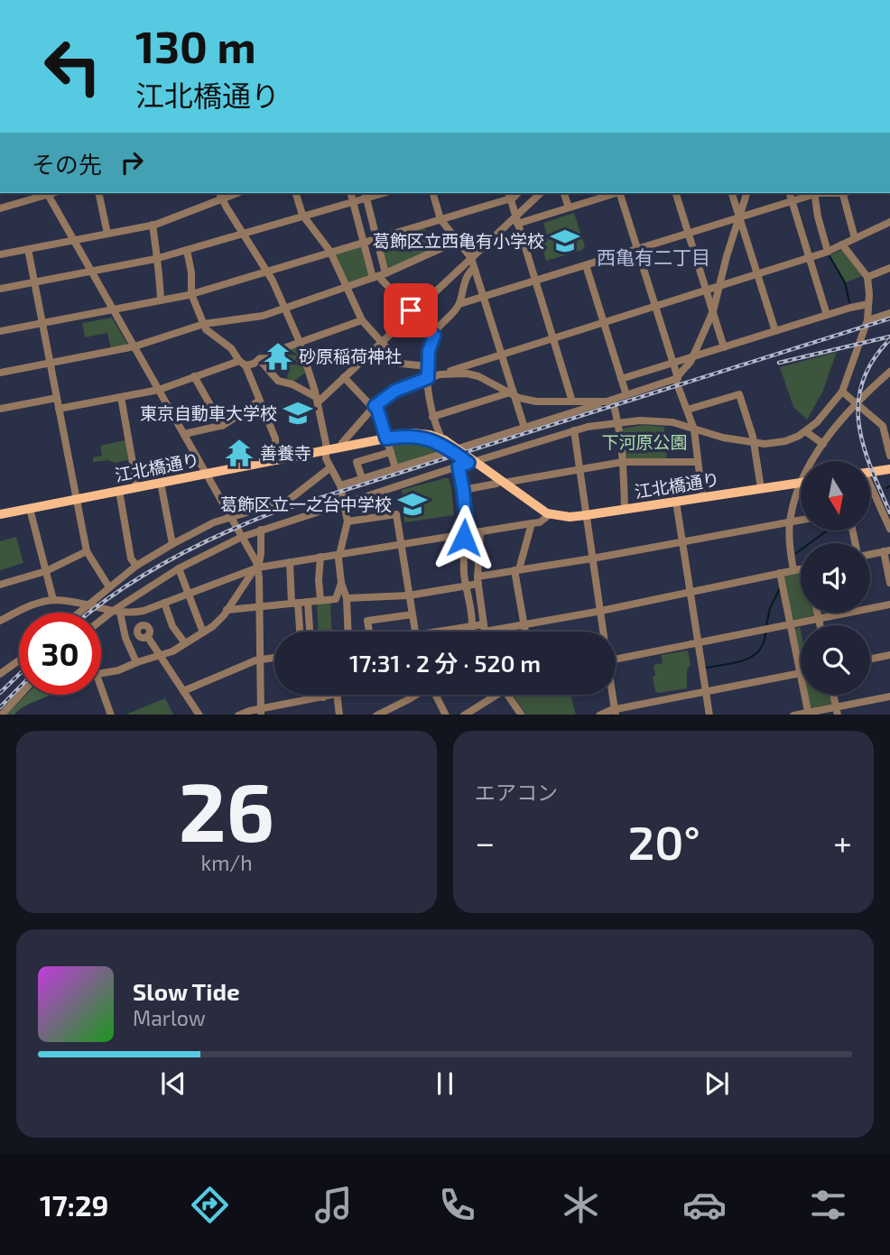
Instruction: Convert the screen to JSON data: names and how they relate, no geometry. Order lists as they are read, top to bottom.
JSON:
{
  "streets": {
    "main road": ["江北橋通り"]
  },
  "districts": ["西亀有二丁目"],
  "parks": ["下河原公園"],
  "places": {
    "school or university": ["葛飾区立西亀有小学校", "東京自動車大学校", "葛飾区立一之台中学校"],
    "temple": ["砂原稲荷神社", "善養寺"]
  },
  "north": "bottom",
  "page": {
    "turn": ["130 m", "江北橋通り"],
    "then": "その先",
    "limit": "30",
    "trip": "17:31 · 2 分 · 520 m",
    "tile": [
      ["26", "km/h"],
      "エアコン"
    ],
    "heat": ["−", "20°", "+"],
    "song": ["Slow Tide", "Marlow"],
    "tabs": "17:29"
  }
}
